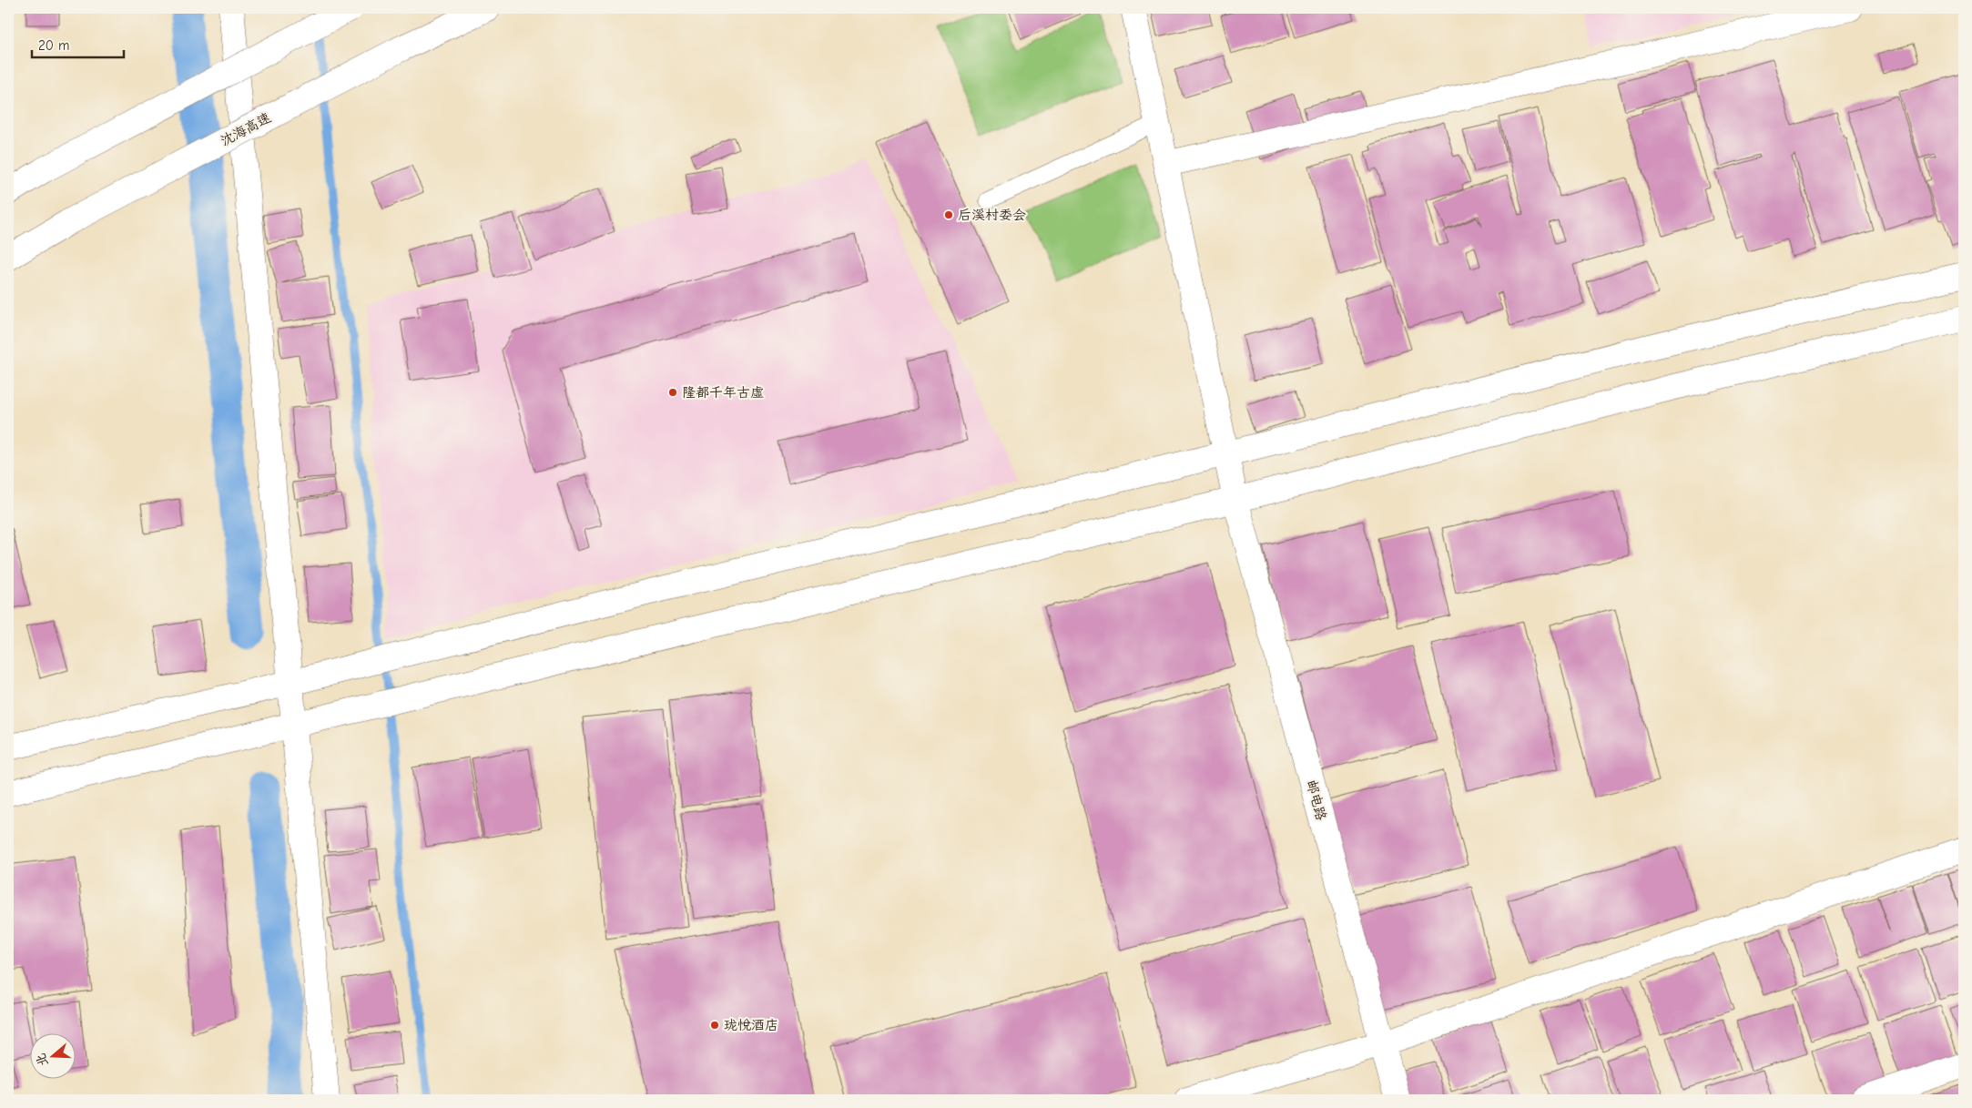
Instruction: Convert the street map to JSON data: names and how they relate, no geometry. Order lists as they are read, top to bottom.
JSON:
{
  "streets": {
    "main road": ["沈海高速", "邮电路"]
  },
  "places": ["后溪村委会", "隆都千年古虚", "珑悦酒店"],
  "scale_bar": "20 m",
  "north": "left"
}
